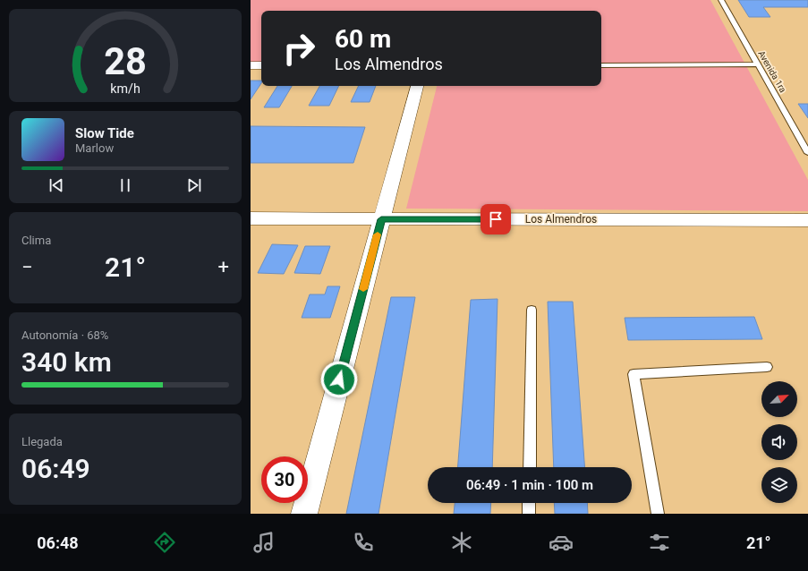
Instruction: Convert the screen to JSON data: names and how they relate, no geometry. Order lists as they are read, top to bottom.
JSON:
{
  "streets": {
    "street": ["Los Almendros"],
    "lane": ["Avenida 1ra"]
  },
  "north": "top right",
  "page": {
    "turn": ["60 m", "Los Almendros"],
    "song": ["Slow Tide", "Marlow"],
    "tile": [
      "Clima",
      ["Autonomía · 68%", "340 km"],
      ["Llegada", "06:49"]
    ],
    "heat": ["−", "21°", "+"],
    "limit": "30",
    "trip": "06:49 · 1 min · 100 m",
    "tabs": ["06:48", "21°"],
    "gauge": ["28", "km/h"]
  }
}
